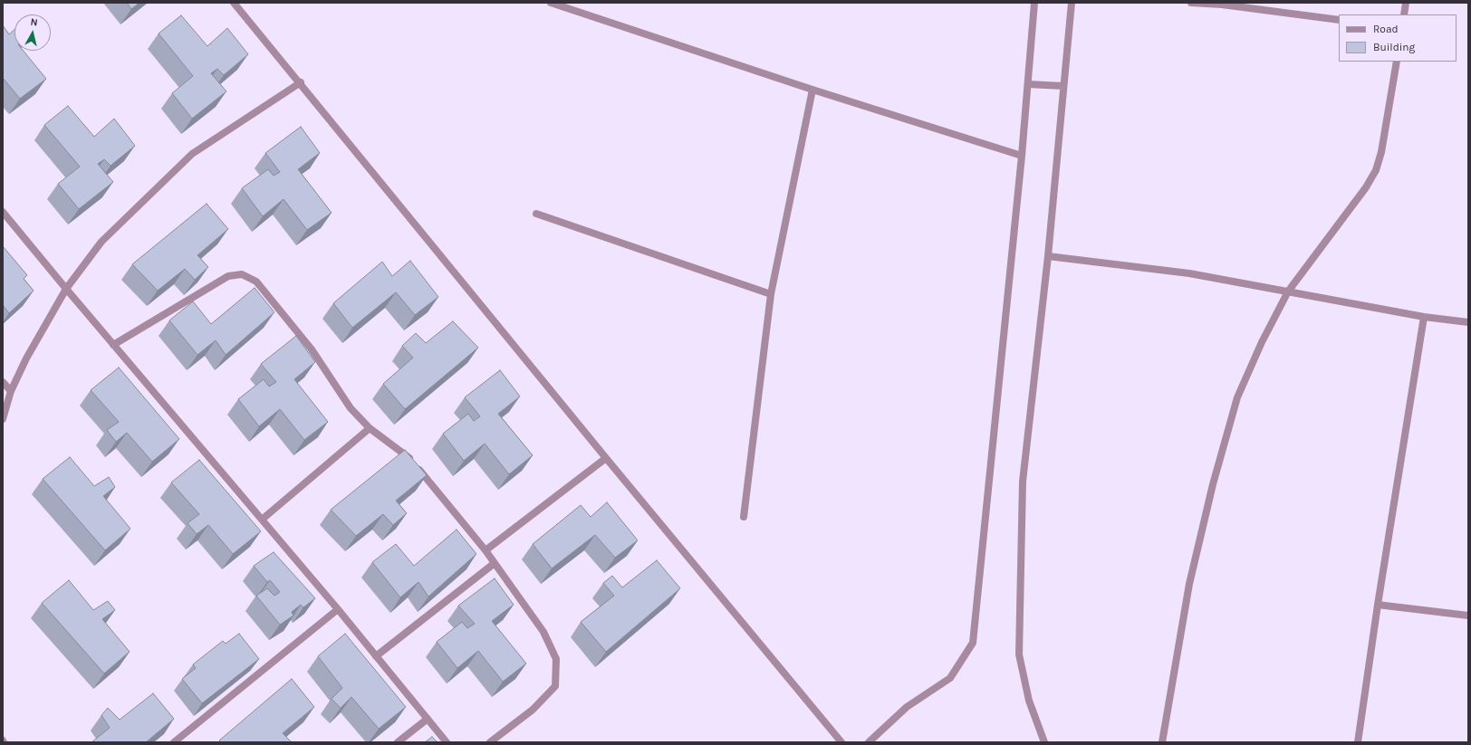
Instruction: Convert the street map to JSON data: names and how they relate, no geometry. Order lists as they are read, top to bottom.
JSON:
{
  "legend": ["Road", "Building"],
  "north": "top"
}
